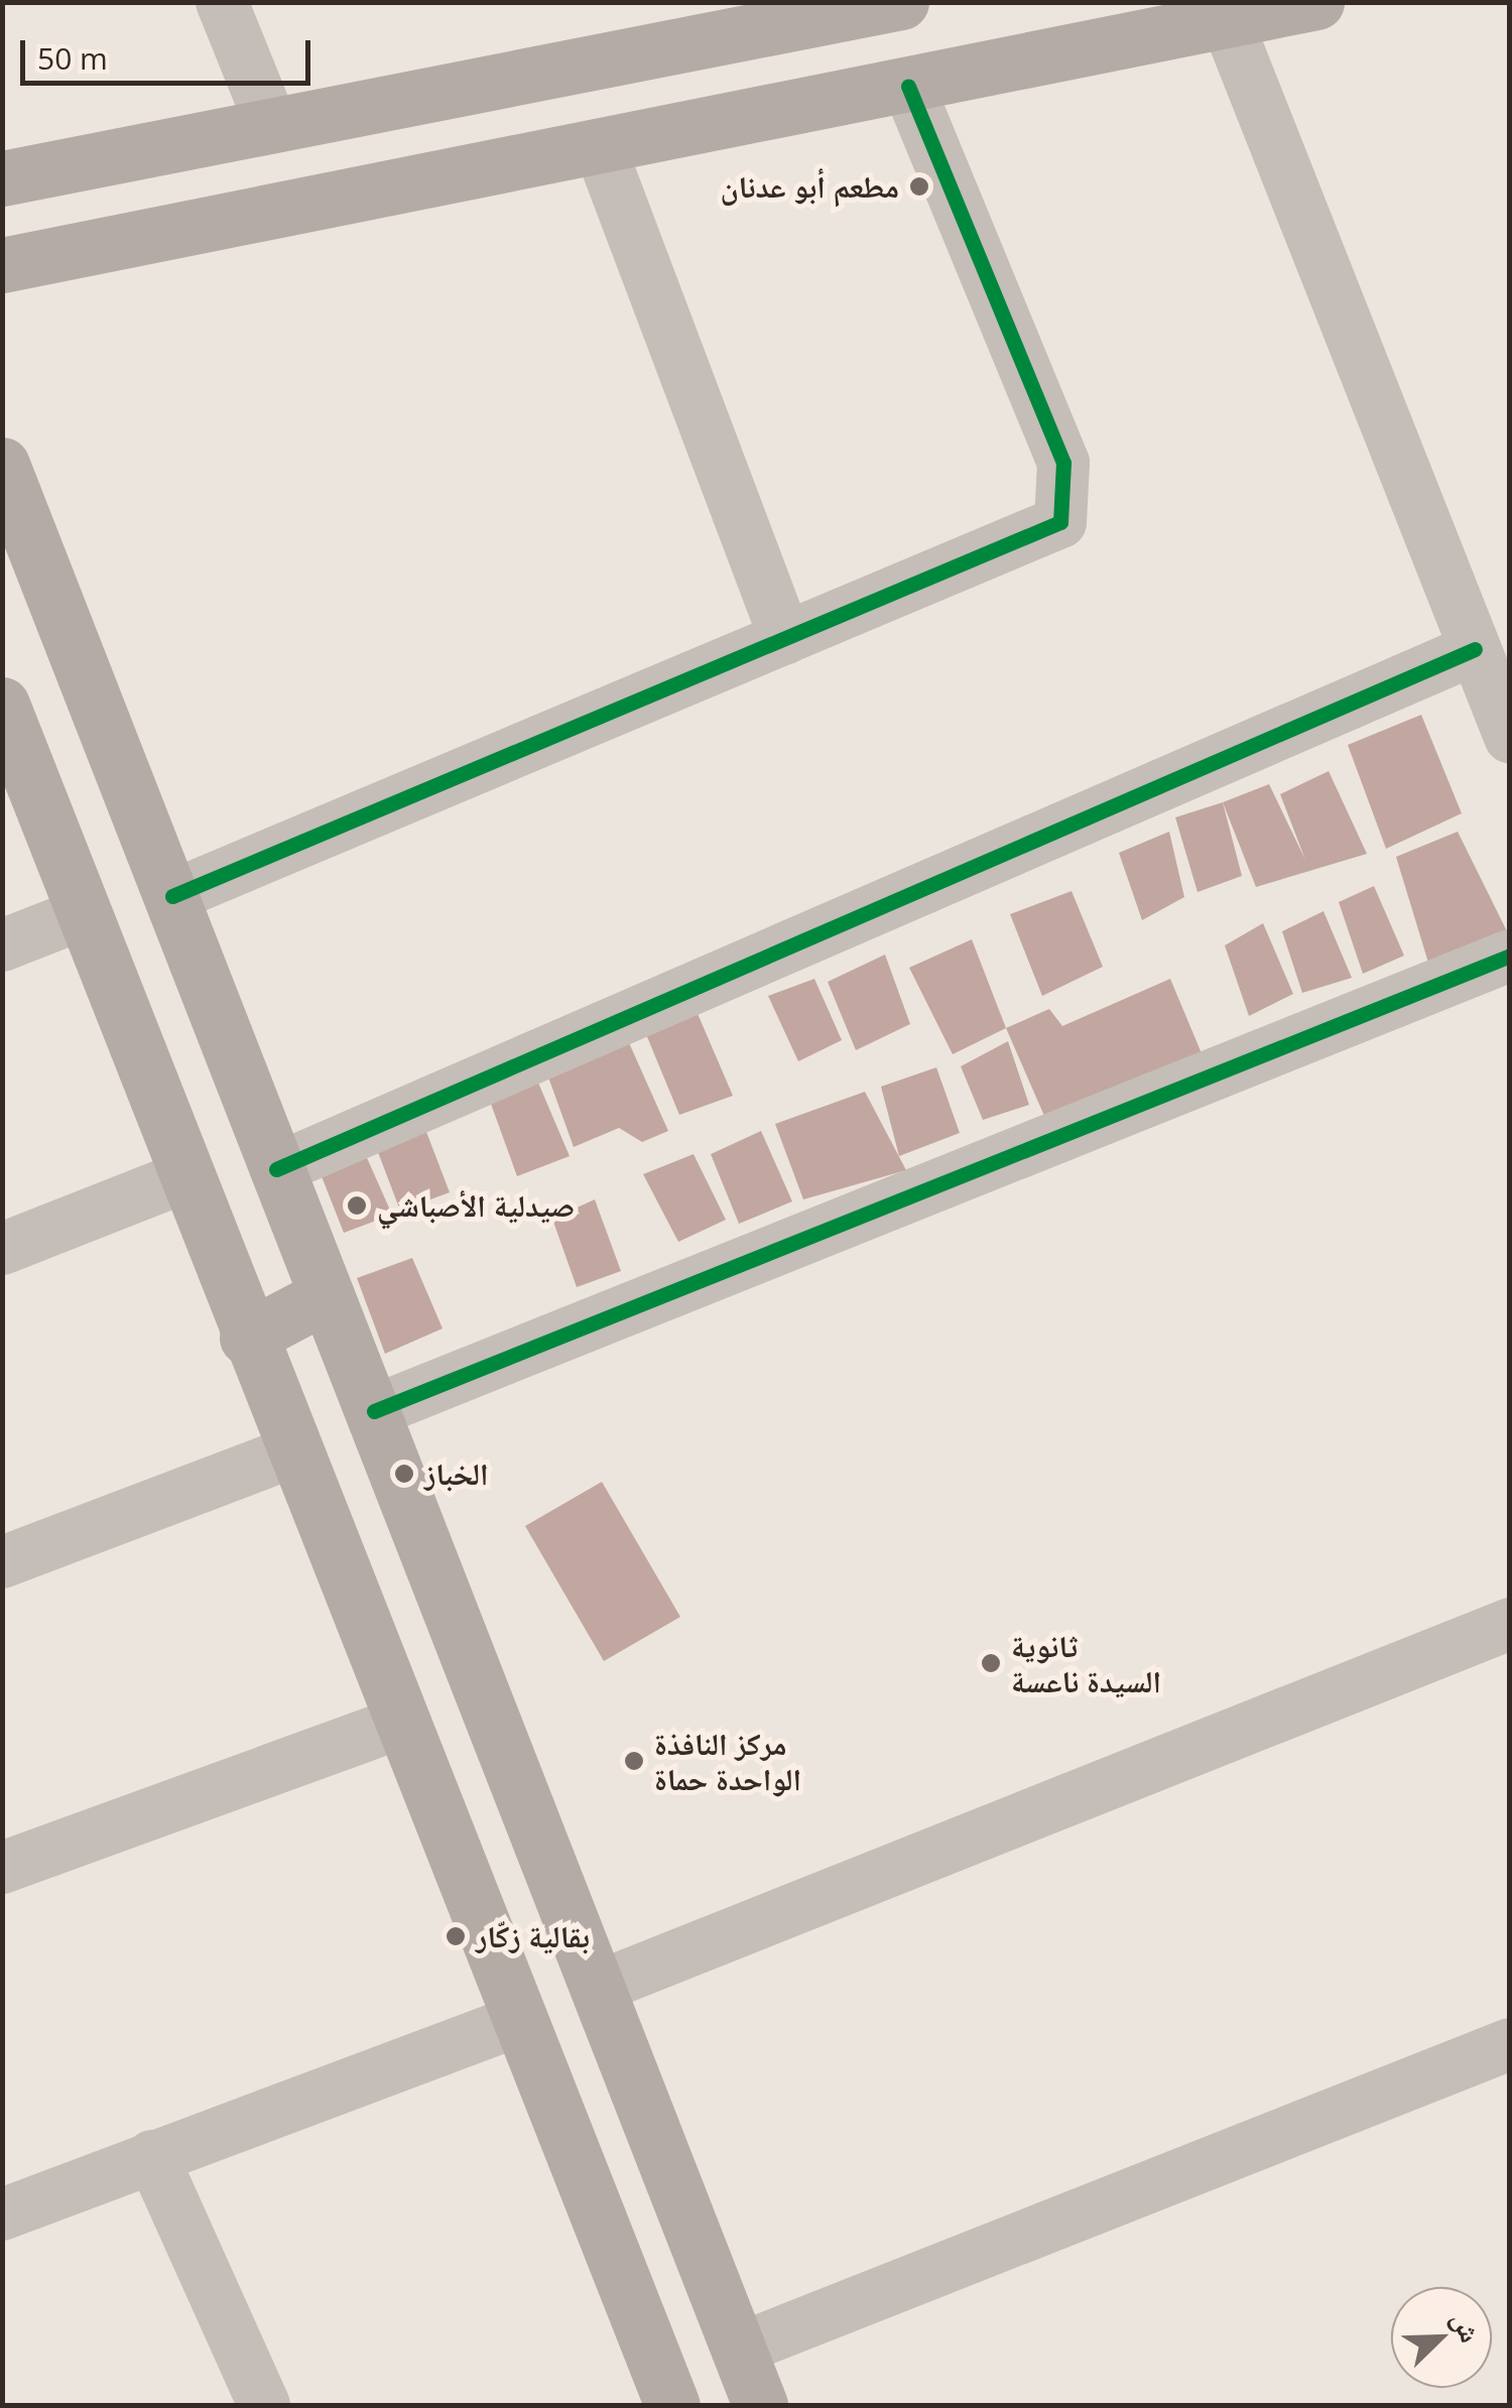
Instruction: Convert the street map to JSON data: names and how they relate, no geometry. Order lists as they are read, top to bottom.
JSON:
{
  "places": [
    "مطعم أبو عدنان",
    "صيدلية الأصباشي",
    "الخباز",
    "ثانوية السيدة ناعسة",
    "مركز النافذة الواحدة حماة",
    "بقالية زكّار"
  ],
  "scale_bar": "50 m",
  "north": "top right"
}
